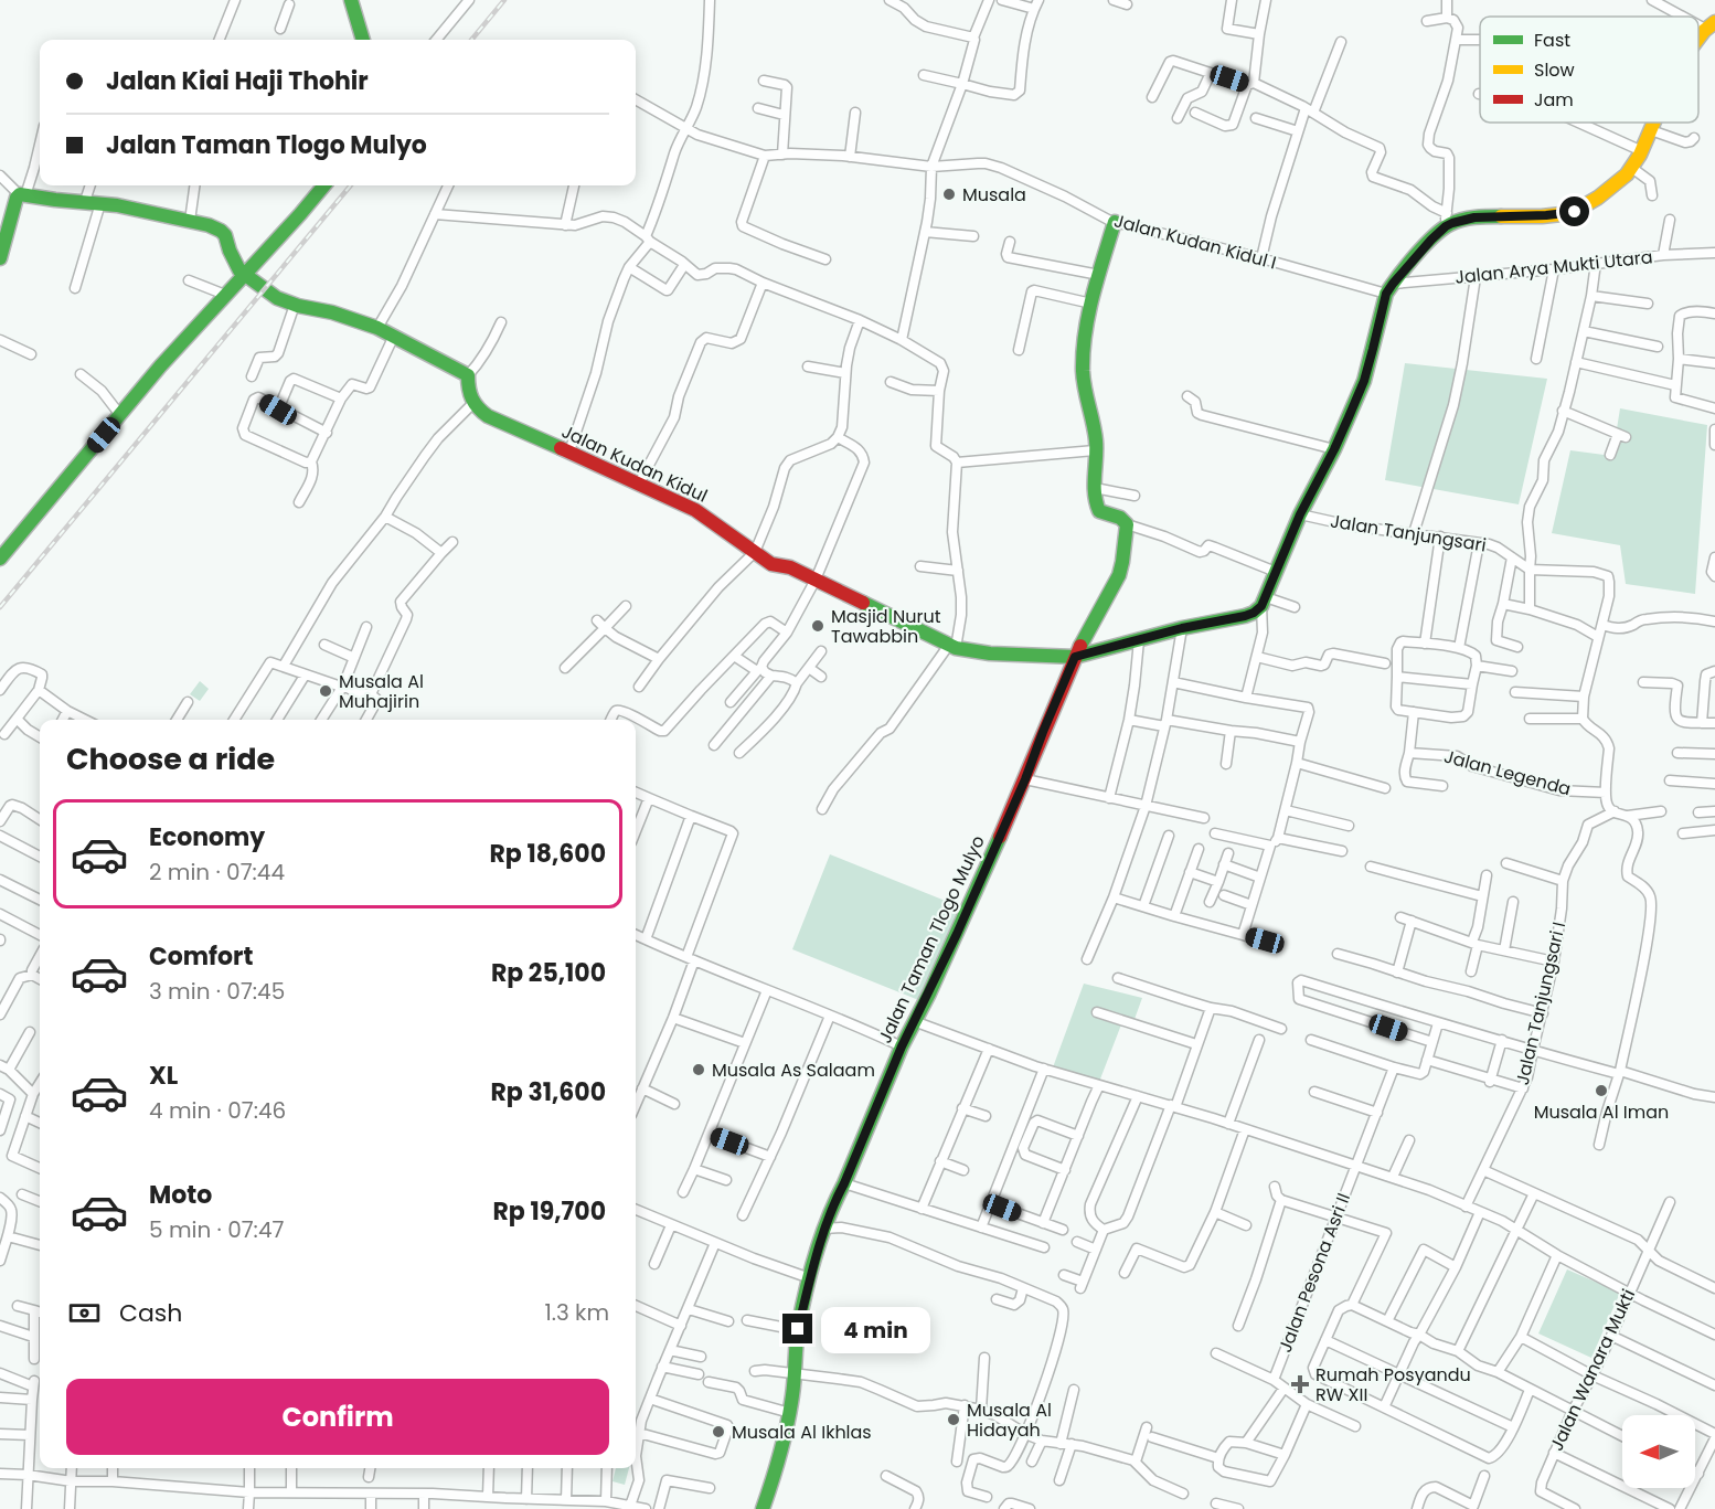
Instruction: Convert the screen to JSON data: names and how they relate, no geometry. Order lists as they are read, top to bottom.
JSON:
{
  "streets": {
    "street": [
      "Jalan Kudan Kidul I",
      "Jalan Arya Mukti Utara",
      "Jalan Kudan Kidul",
      "Jalan Tanjungsari",
      "Jalan Legenda",
      "Jalan Taman Tlogo Mulyo",
      "Jalan Tanjungsari I",
      "Jalan Pesona Asri II",
      "Jalan Wanara Mukti"
    ]
  },
  "crossings": [
    ["Jalan Kudan Kidul I", "Jalan Arya Mukti Utara"],
    ["Jalan Kudan Kidul", "Jalan Taman Tlogo Mulyo"]
  ],
  "places": {
    "other": [
      "Musala",
      "Masjid Nurut Tawabbin",
      "Musala Al Muhajirin",
      "Musala As Salaam",
      "Musala Al Iman",
      "Musala Al Hidayah",
      "Musala Al Ikhlas"
    ],
    "health": ["Rumah Posyandu RW XII"]
  },
  "legend": ["Fast", "Slow", "Jam"],
  "north": "left",
  "page": {
    "banner": ["Jalan Kiai Haji Thohir", "Jalan Taman Tlogo Mulyo"],
    "heading": "Choose a ride",
    "list": [
      {
        "name": "Economy",
        "note": "2 min · 07:44",
        "value": "Rp 18,600"
      },
      {
        "name": "Comfort",
        "note": "3 min · 07:45",
        "value": "Rp 25,100"
      },
      {
        "name": "XL",
        "note": "4 min · 07:46",
        "value": "Rp 31,600"
      },
      {
        "name": "Moto",
        "note": "5 min · 07:47",
        "value": "Rp 19,700"
      }
    ],
    "pay": ["Cash", "1.3 km"],
    "bubble": "4 min",
    "buttons": "Confirm"
  }
}
